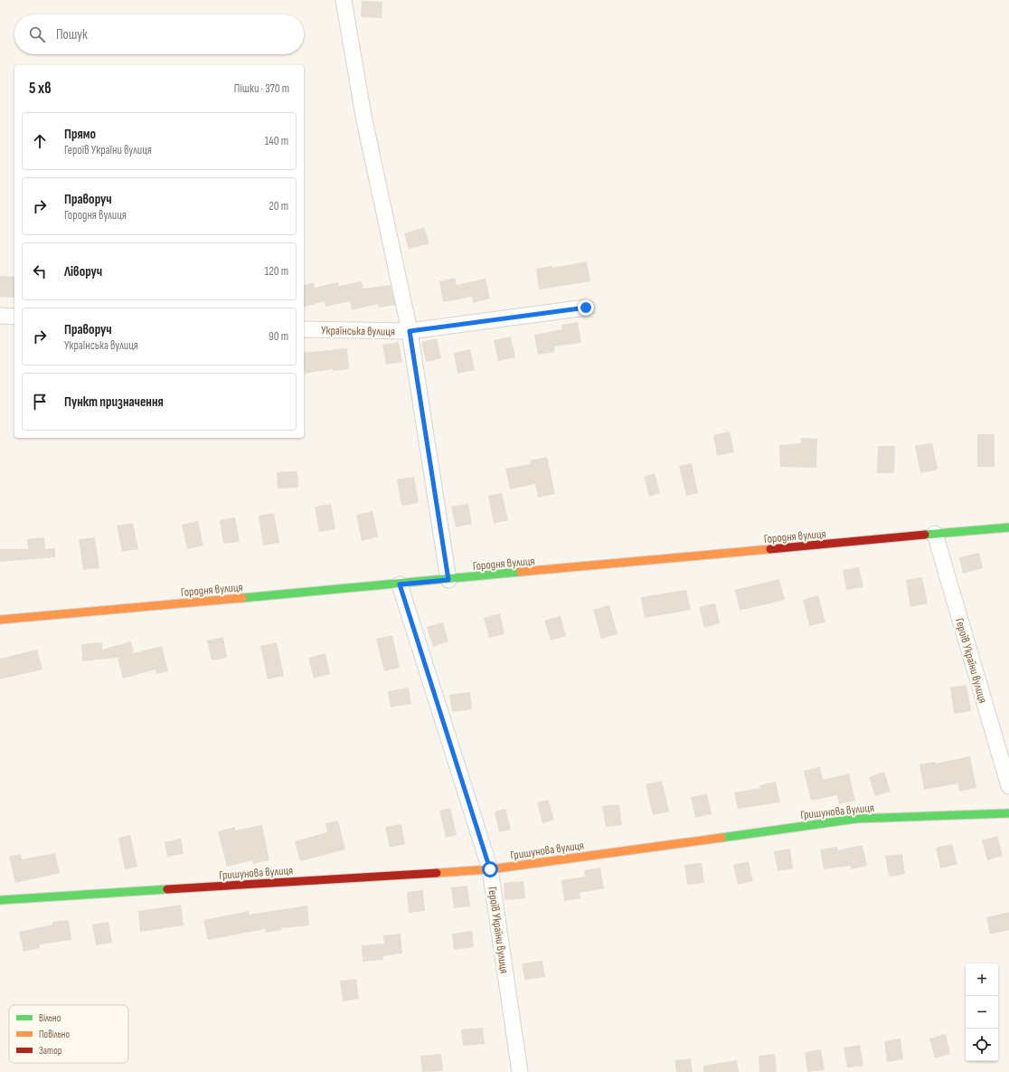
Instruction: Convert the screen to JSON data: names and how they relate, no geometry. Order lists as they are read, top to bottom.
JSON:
{
  "streets": {
    "street": [
      "Українська вулиця",
      "Городня вулиця",
      "Героїв України вулиця",
      "Гришунова вулиця"
    ]
  },
  "crossings": [
    ["Городня вулиця", "Героїв України вулиця"],
    ["Героїв України вулиця", "Гришунова вулиця"]
  ],
  "legend": ["Вільно", "Повільно", "Затор"],
  "page": {
    "search": "Пошук",
    "heading": ["5 хв", "Пішки · 370 m"],
    "list": [
      ["Прямо", "Героїв України вулиця", "140 m"],
      ["Праворуч", "Городня вулиця", "20 m"],
      ["Ліворуч", "120 m"],
      ["Праворуч", "Українська вулиця", "90 m"],
      "Пункт призначення"
    ],
    "map_buttons": ["+", "−"]
  }
}
